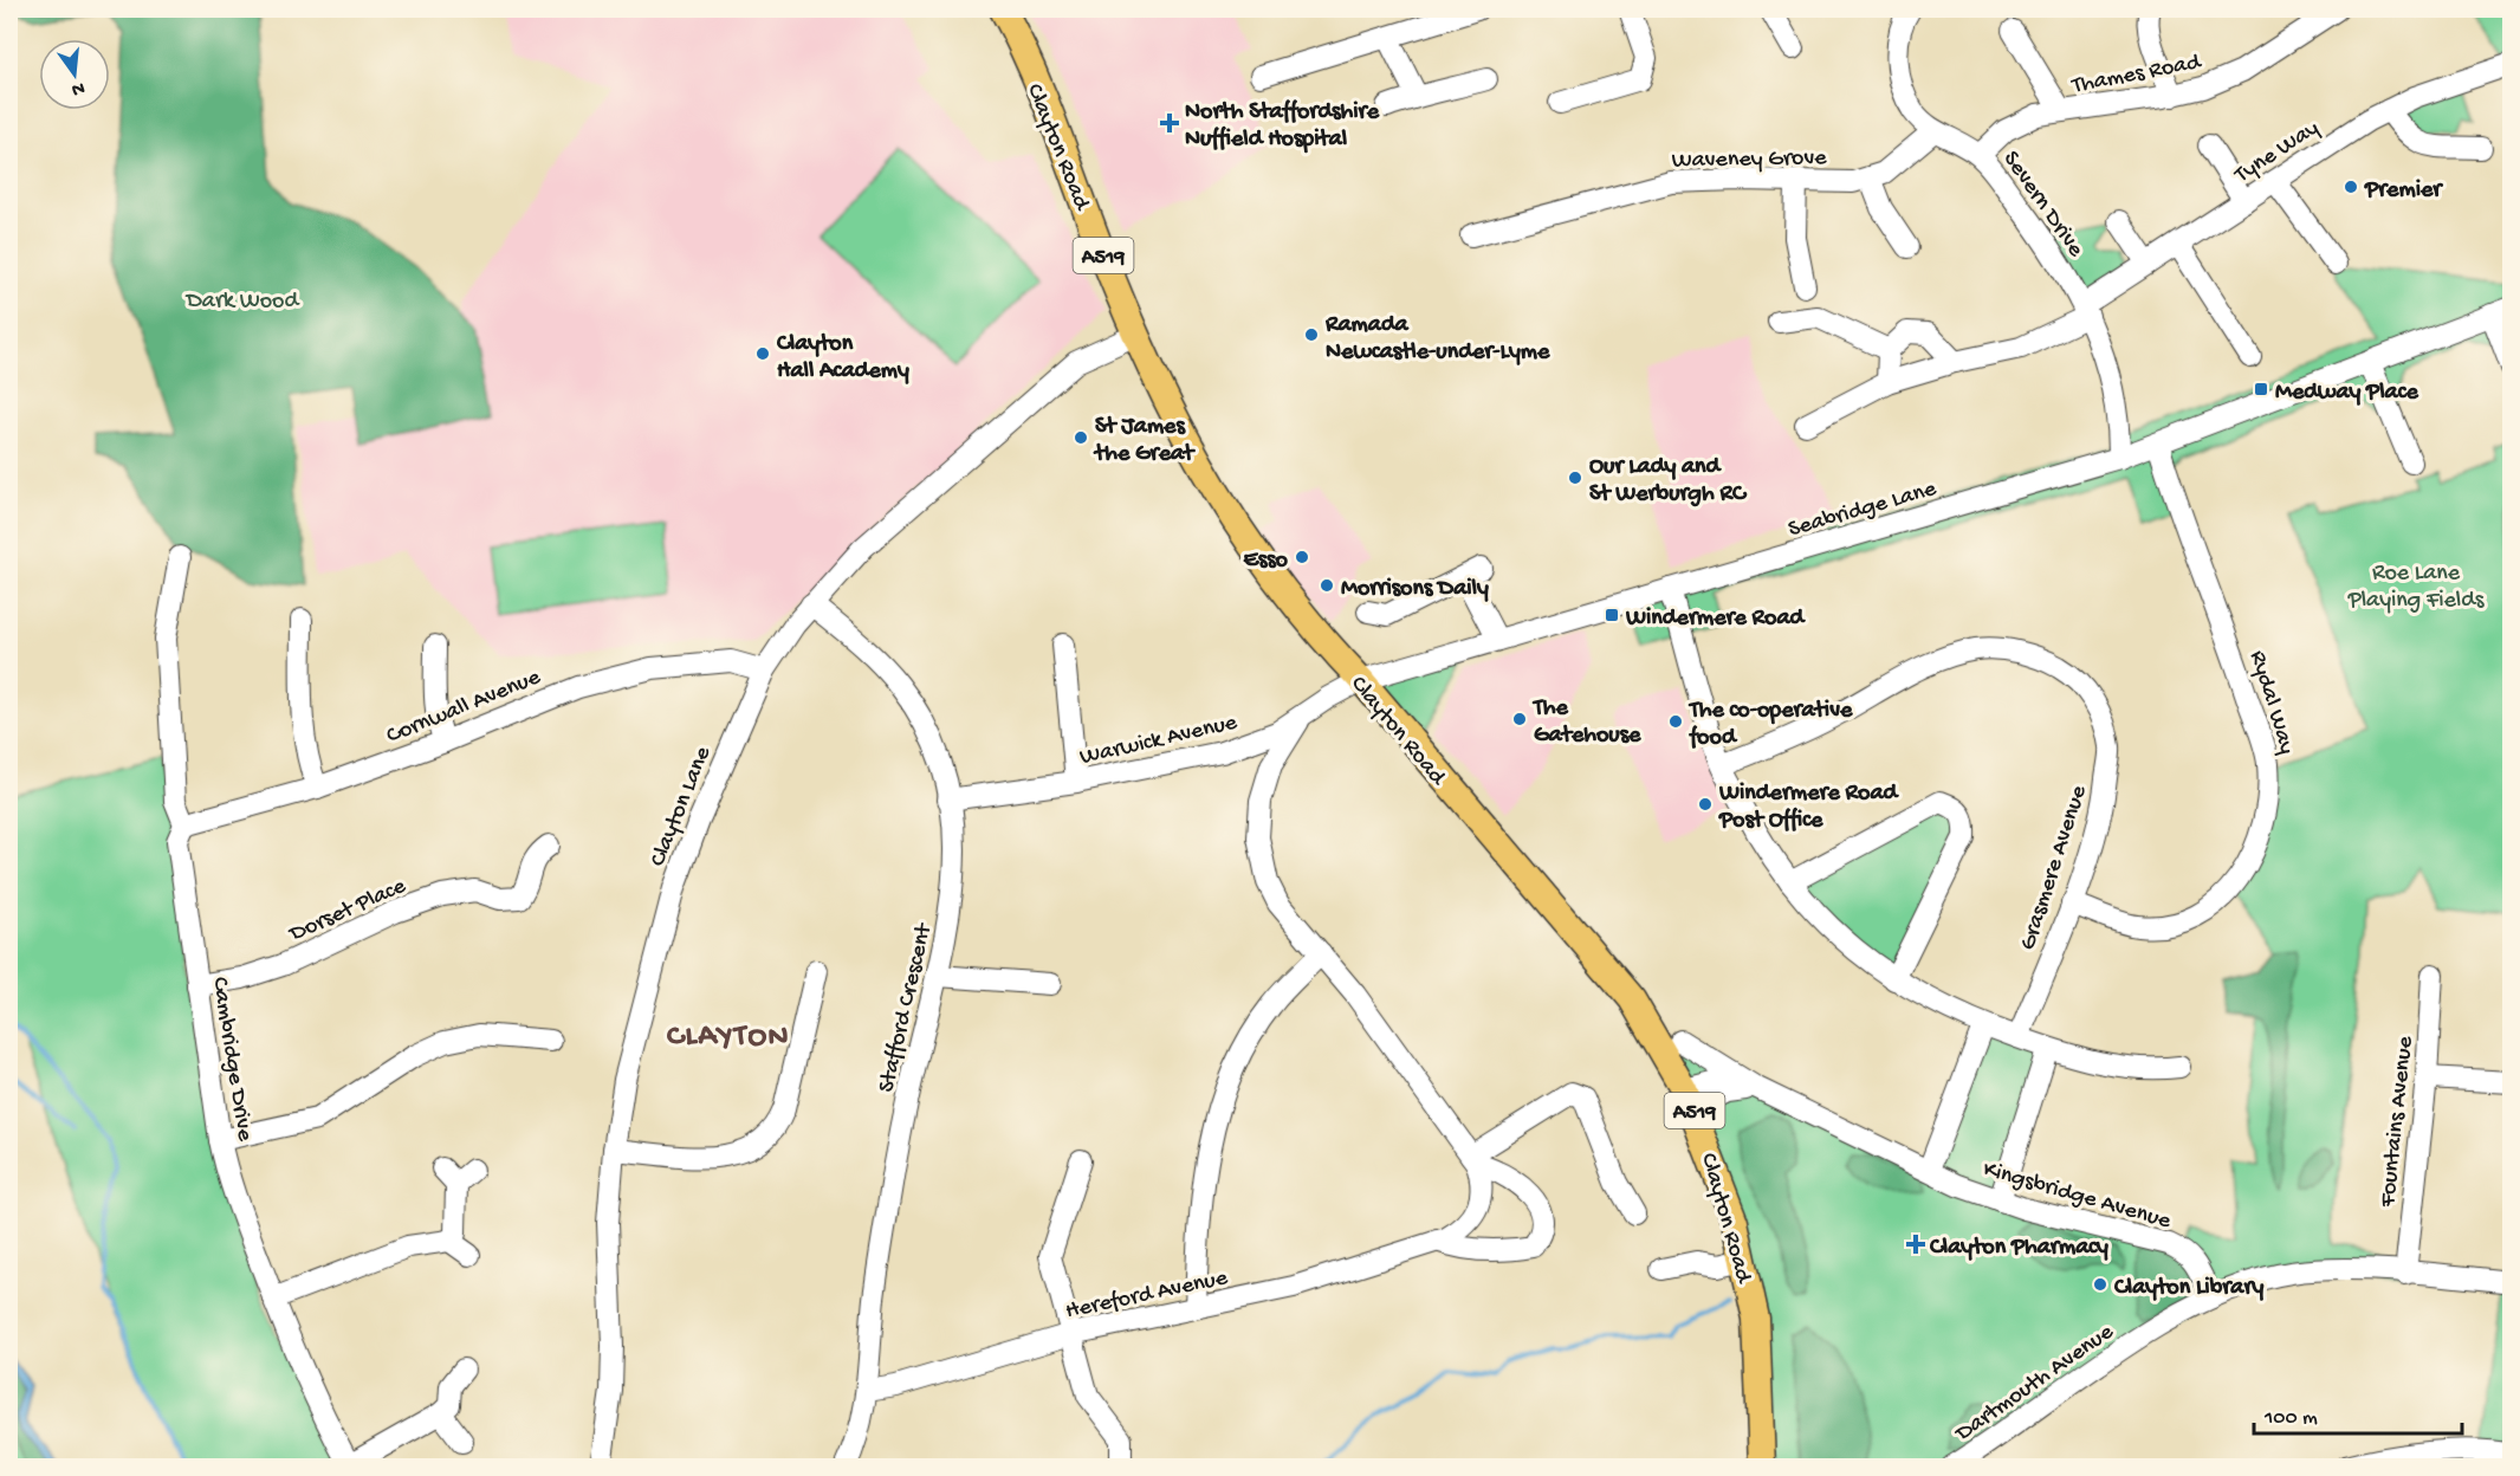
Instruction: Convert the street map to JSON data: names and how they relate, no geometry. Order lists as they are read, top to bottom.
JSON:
{
  "streets": {
    "main road": ["Clayton Road", "A519"],
    "street": [
      "Thames Road",
      "Tyne Way",
      "Waveney Grove",
      "Severn Drive",
      "Seabridge Lane",
      "Rydal Way",
      "Cornwall Avenue",
      "Warwick Avenue",
      "Clayton Lane",
      "Grasmere Avenue",
      "Dorset Place",
      "Stafford Crescent",
      "Cambridge Drive",
      "Fountains Avenue",
      "Kingsbridge Avenue",
      "Hereford Avenue",
      "Dartmouth Avenue"
    ]
  },
  "crossings": [
    ["Thames Road", "Severn Drive"],
    ["Clayton Road", "Seabridge Lane"],
    ["Clayton Road", "Warwick Avenue"],
    ["Clayton Road", "Clayton Lane"],
    ["Clayton Road", "Kingsbridge Avenue"],
    ["Tyne Way", "Severn Drive"],
    ["Waveney Grove", "Severn Drive"],
    ["Severn Drive", "Seabridge Lane"],
    ["Seabridge Lane", "Rydal Way"],
    ["Seabridge Lane", "Warwick Avenue"],
    ["Rydal Way", "Grasmere Avenue"],
    ["Cornwall Avenue", "Clayton Lane"],
    ["Cornwall Avenue", "Cambridge Drive"],
    ["Warwick Avenue", "Stafford Crescent"],
    ["Warwick Avenue", "Hereford Avenue"],
    ["Clayton Lane", "Stafford Crescent"],
    ["Dorset Place", "Cambridge Drive"],
    ["Stafford Crescent", "Hereford Avenue"],
    ["Fountains Avenue", "Dartmouth Avenue"],
    ["Kingsbridge Avenue", "Dartmouth Avenue"]
  ],
  "districts": ["CLAYTON"],
  "parks": ["Dark Wood", "Roe Lane Playing Fields"],
  "places": {
    "health": ["North Staffordshire Nuffield Hospital", "Clayton Pharmacy"],
    "other": [
      "Premier",
      "Ramada Newcastle-under-Lyme",
      "Clayton Hall Academy",
      "St James the Great",
      "Our Lady and St Werburgh RC",
      "Esso",
      "Morrisons Daily",
      "The Gatehouse",
      "The co-operative food",
      "Windermere Road Post Office",
      "Clayton Library"
    ],
    "transit": ["Medway Place", "Windermere Road"]
  },
  "scale_bar": "100 m",
  "north": "bottom"
}
